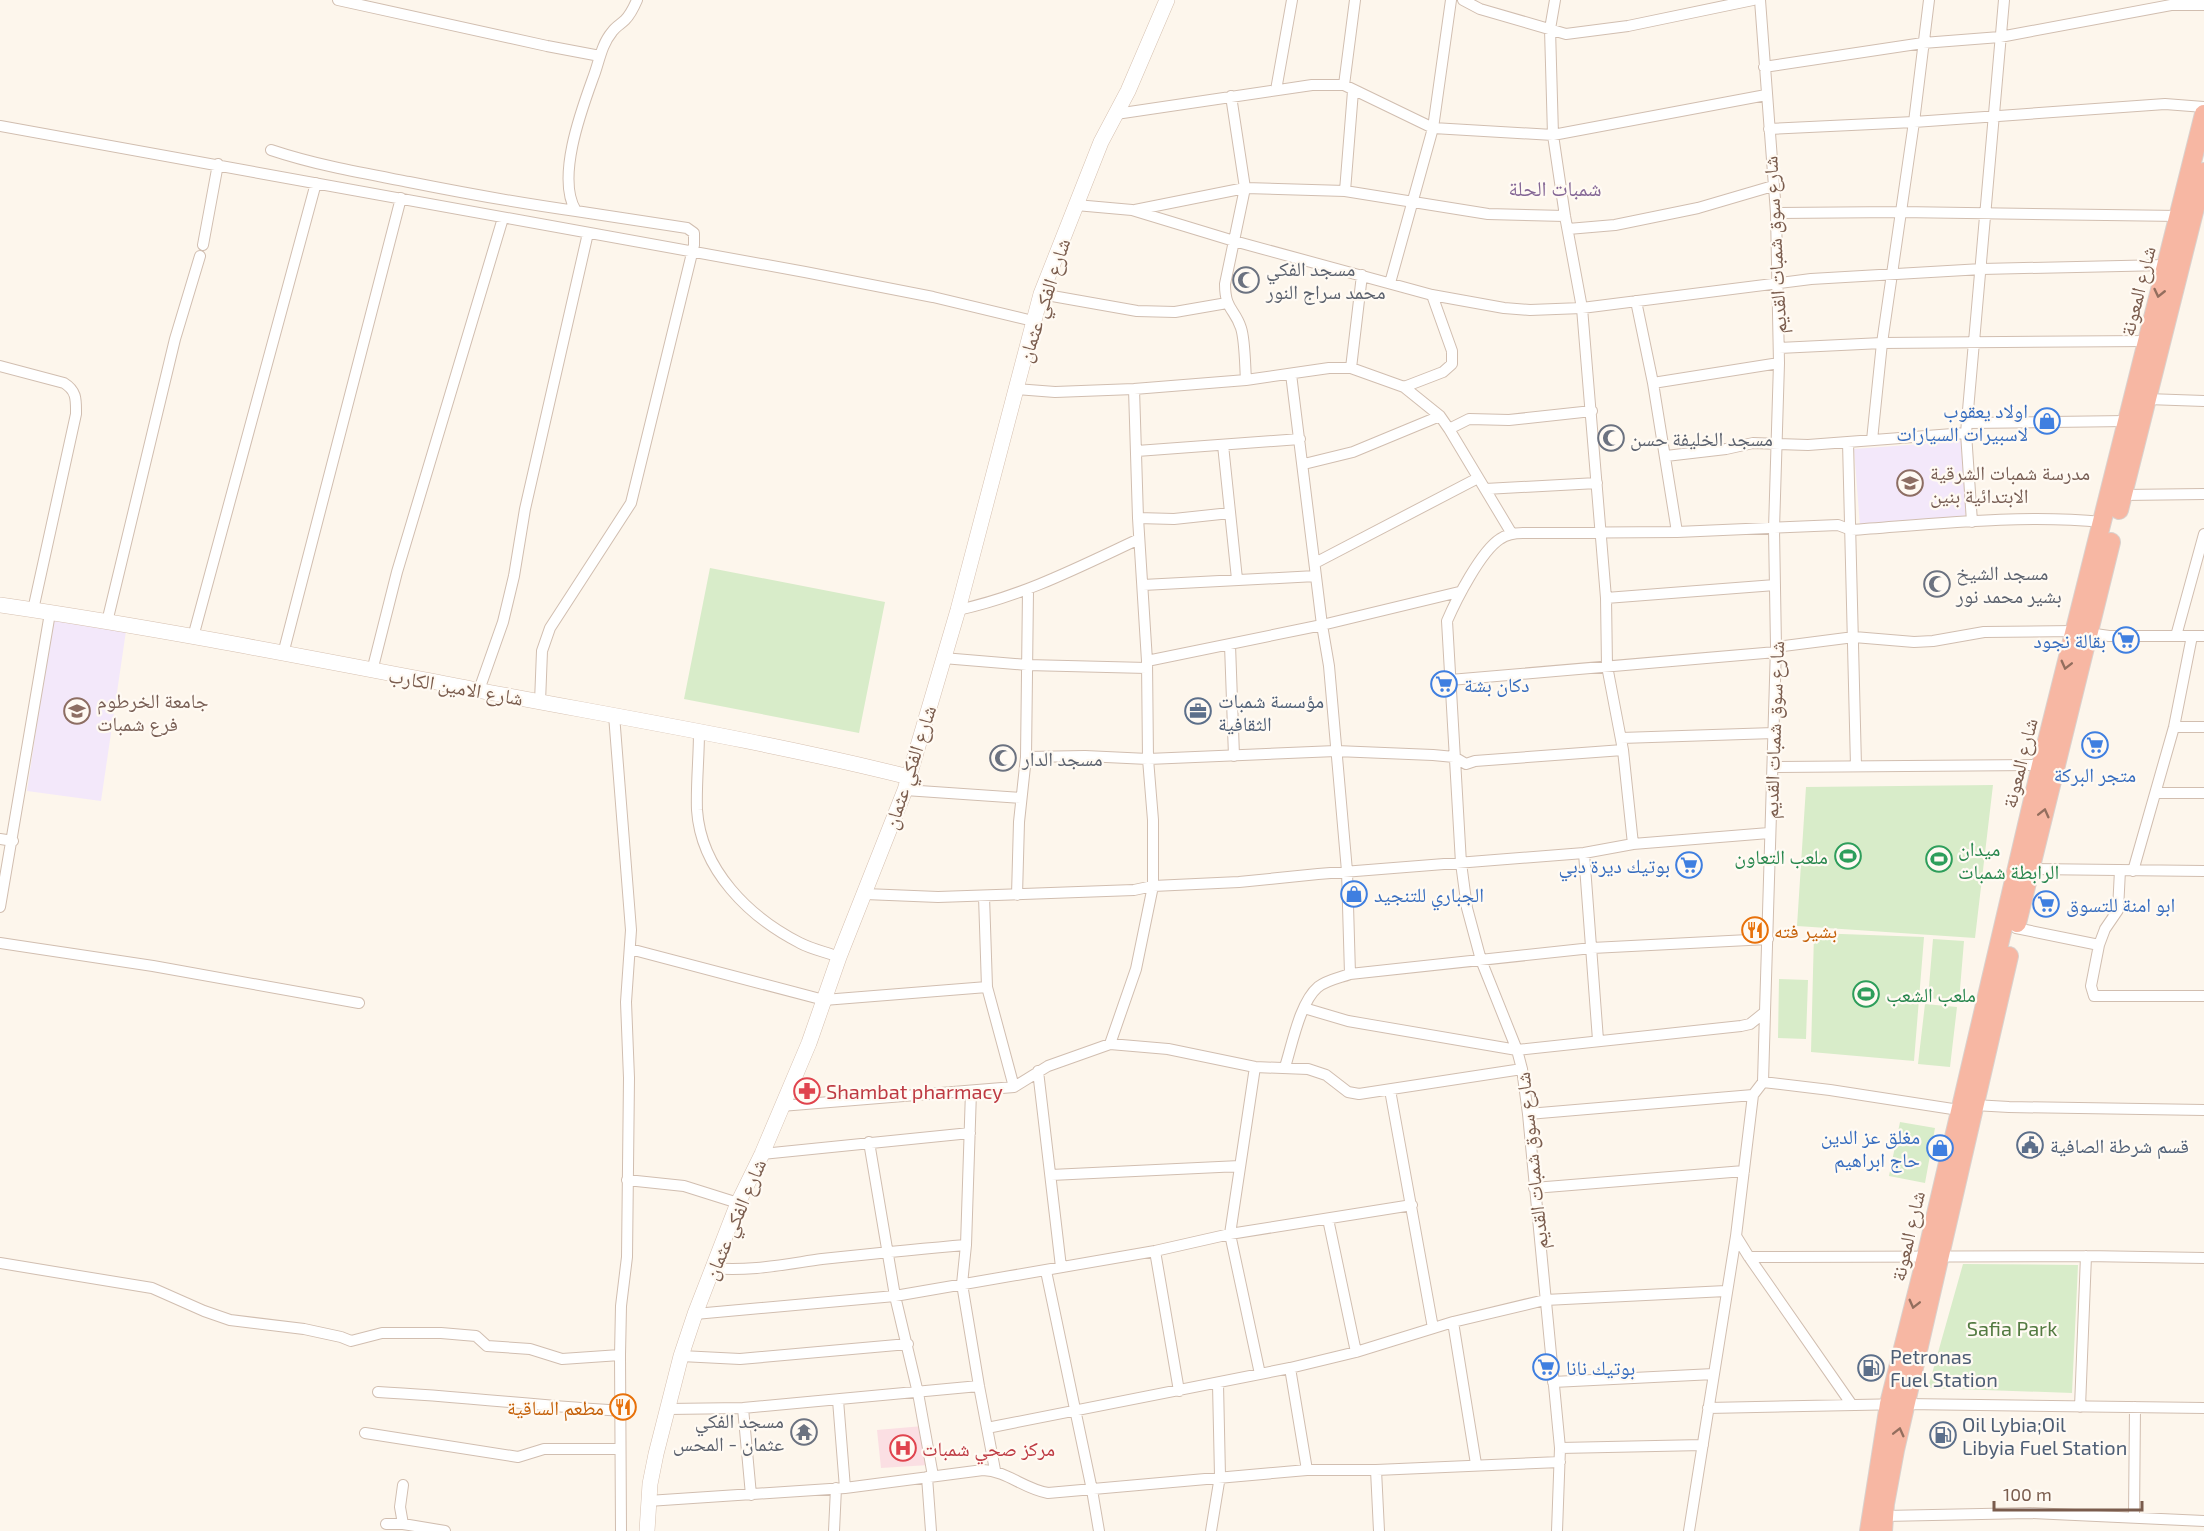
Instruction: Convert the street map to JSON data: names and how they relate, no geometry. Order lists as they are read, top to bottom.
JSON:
{
  "streets": {
    "highway": ["شارع المعونة"],
    "street": ["شارع سوق شمبات القديم", "شارع الفكي عثمان", "شارع الامين الكارب"]
  },
  "crossings": [
    ["شارع الفكي عثمان", "شارع الامين الكارب"]
  ],
  "districts": ["شمبات الحلة"],
  "parks": ["Safia Park"],
  "places": {
    "mosque": [
      "مسجد الفكي محمد سراج النور",
      "مسجد الخليفة حسن",
      "مسجد الشيخ بشير محمد نور",
      "مسجد الدار"
    ],
    "shop": ["اولاد يعقوب لاسبيرات السيارات", "الجباري للتنجيد", "مغلق عز الدين حاج ابراهيم"],
    "school or university": ["مدرسة شمبات الشرقية الابتدائية بنين", "جامعة الخرطوم فرع شمبات"],
    "supermarket": [
      "بقالة نجود",
      "دكان بشة",
      "متجر البركة",
      "بوتيك ديرة دبي",
      "ابو امنة للتسوق",
      "بوتيك نانا"
    ],
    "office": ["مؤسسة شمبات الثقافية"],
    "sports": ["ملعب التعاون", "ميدان الرابطة شمبات", "ملعب الشعب"],
    "restaurant": ["بشير فته", "مطعم الساقية"],
    "pharmacy": ["Shambat pharmacy"],
    "public building": ["قسم شرطة الصافية"],
    "fuel station": ["Petronas Fuel Station", "Oil Lybia;Oil Libyia Fuel Station"],
    "temple": ["مسجد الفكي عثمان - المحس"],
    "hospital": ["مركز صحي شمبات"]
  },
  "scale_bar": "100 m"
}
